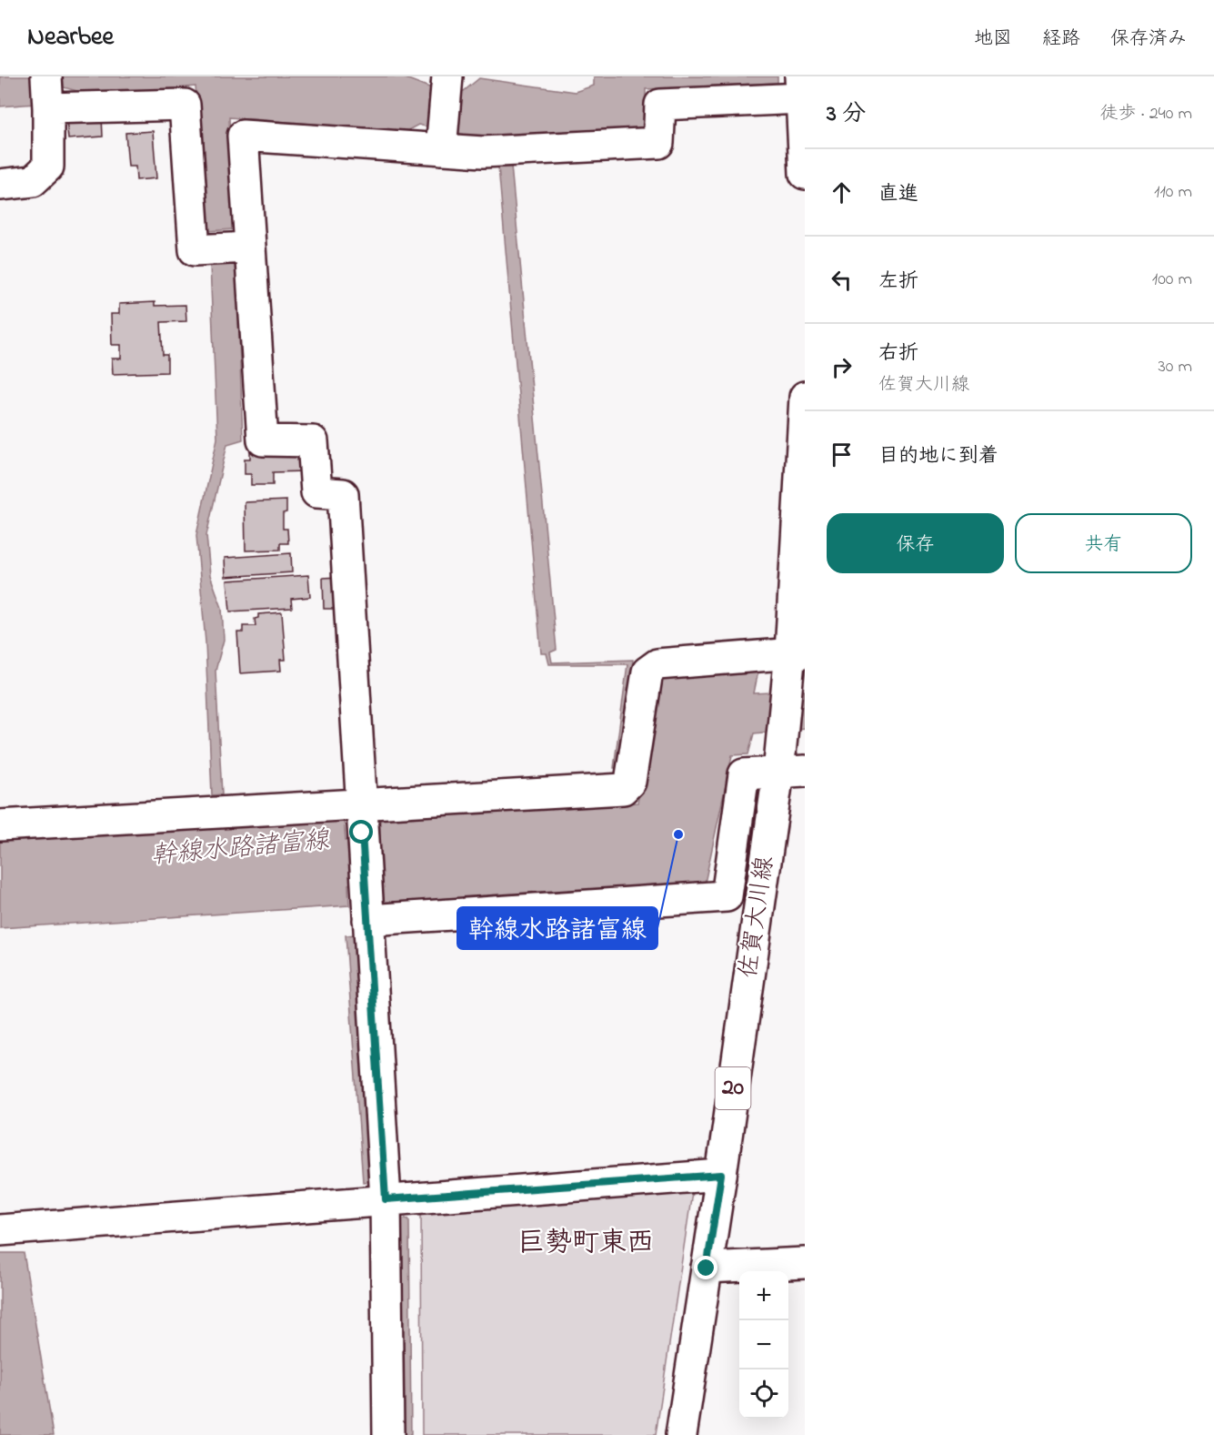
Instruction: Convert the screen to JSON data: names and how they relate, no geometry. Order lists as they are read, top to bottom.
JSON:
{
  "streets": {
    "street": ["佐賀大川線", "20"]
  },
  "districts": ["巨勢町東西"],
  "water": ["幹線水路諸富線"],
  "places": ["幹線水路諸富線"],
  "page": {
    "header": "Nearbee",
    "nav": ["地図", "経路", "保存済み"],
    "heading": ["3 分", "徒歩 · 240 m"],
    "list": [
      ["直進", "110 m"],
      ["左折", "100 m"],
      ["右折", "佐賀大川線", "30 m"],
      "目的地に到着"
    ],
    "buttons": ["保存", "共有"],
    "map_buttons": ["+", "−"]
  }
}
